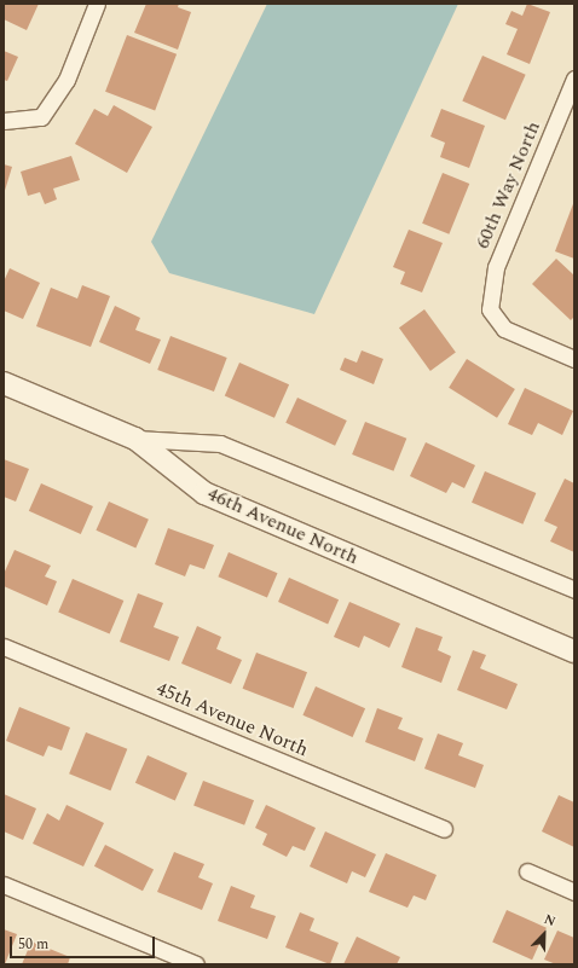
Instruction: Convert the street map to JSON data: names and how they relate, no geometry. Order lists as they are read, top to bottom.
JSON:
{
  "streets": {
    "street": ["60th Way North", "46th Avenue North", "45th Avenue North"]
  },
  "scale_bar": "50 m",
  "north": "top right"
}
